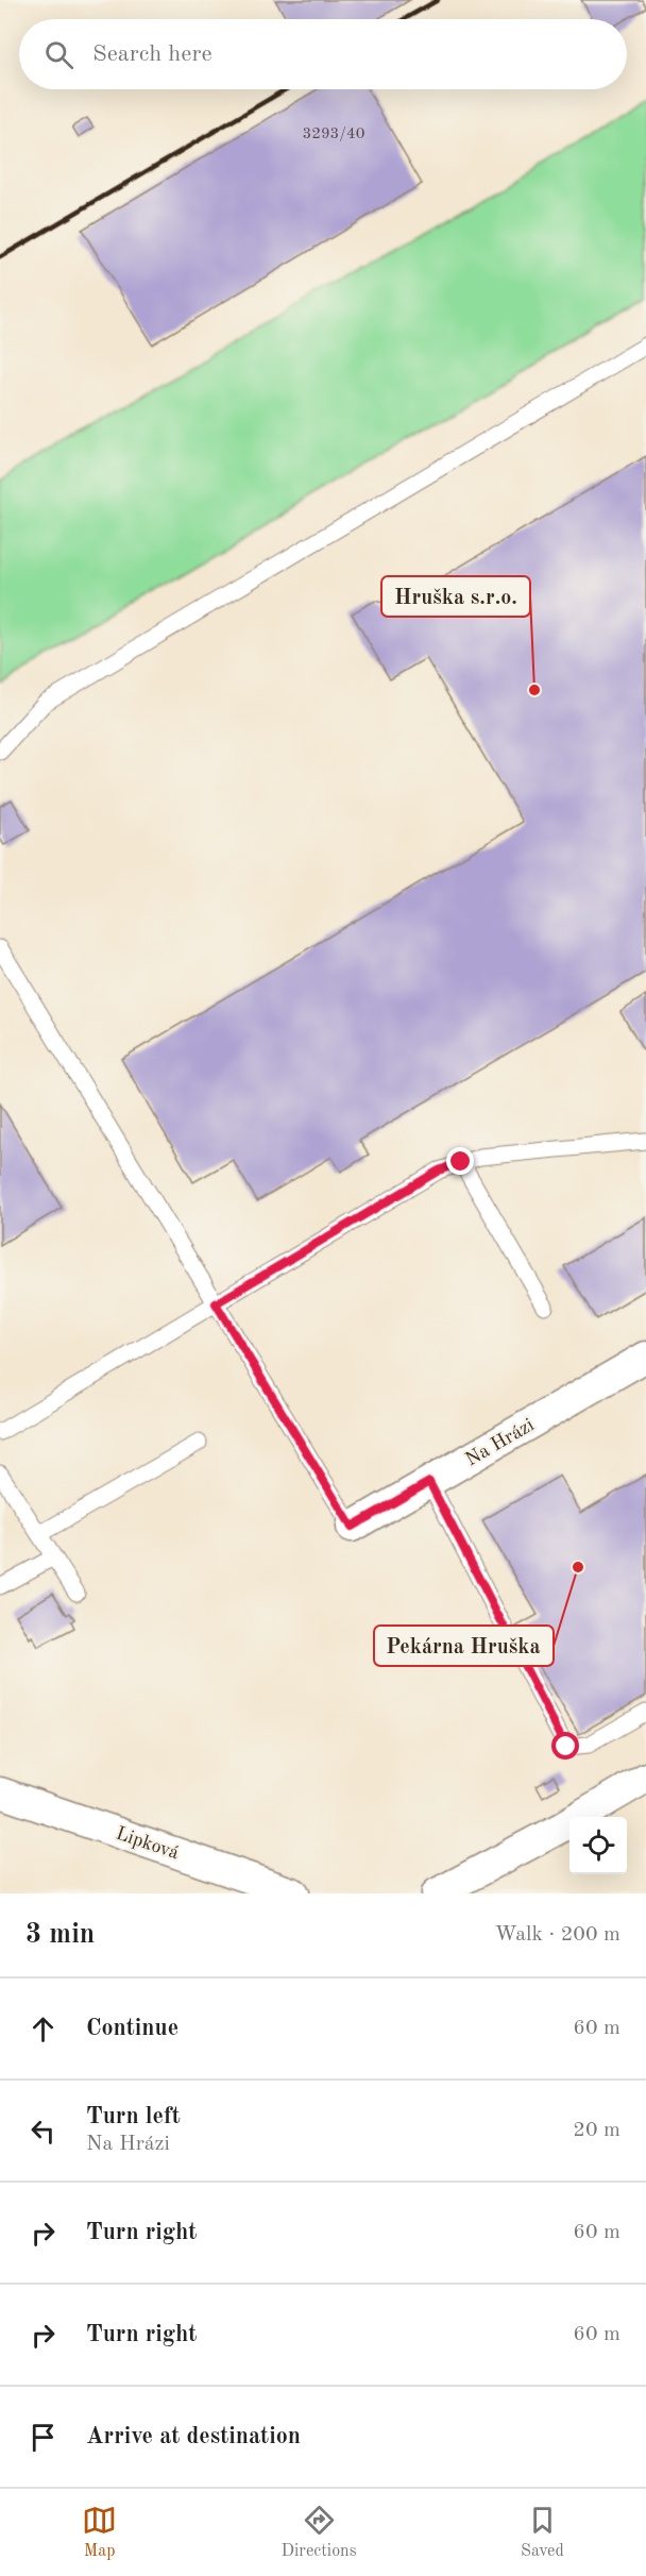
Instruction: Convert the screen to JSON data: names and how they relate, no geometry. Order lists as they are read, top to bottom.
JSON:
{
  "streets": {
    "street": ["Na Hrázi", "Lipková"]
  },
  "places": ["Hruška s.r.o.", "Pekárna Hruška"],
  "house_numbers": ["3293/40"],
  "page": {
    "search": "Search here",
    "heading": ["3 min", "Walk · 200 m"],
    "list": [
      ["Continue", "60 m"],
      ["Turn left", "Na Hrázi", "20 m"],
      ["Turn right", "60 m"],
      ["Turn right", "60 m"],
      "Arrive at destination"
    ],
    "nav": ["Map", "Directions", "Saved"]
  }
}
